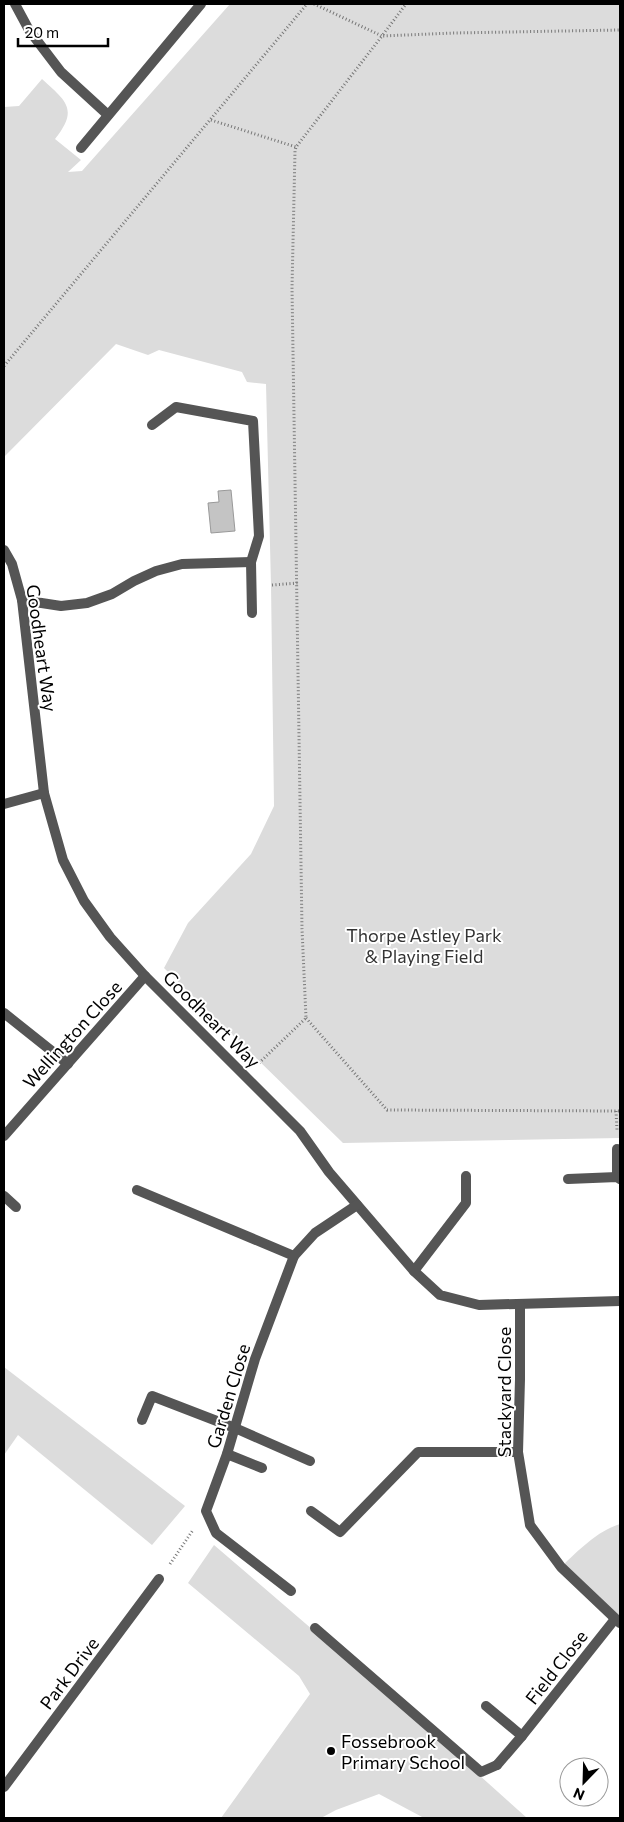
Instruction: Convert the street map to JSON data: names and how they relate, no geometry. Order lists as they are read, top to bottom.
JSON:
{
  "streets": {
    "street": [
      "Goodheart Way",
      "Wellington Close",
      "Stackyard Close",
      "Garden Close",
      "Field Close",
      "Park Drive"
    ]
  },
  "crossings": [
    ["Goodheart Way", "Wellington Close"],
    ["Goodheart Way", "Stackyard Close"],
    ["Goodheart Way", "Garden Close"],
    ["Stackyard Close", "Field Close"]
  ],
  "parks": ["Thorpe Astley Park & Playing Field"],
  "places": ["Fossebrook Primary School"],
  "scale_bar": "20 m",
  "north": "bottom left"
}
